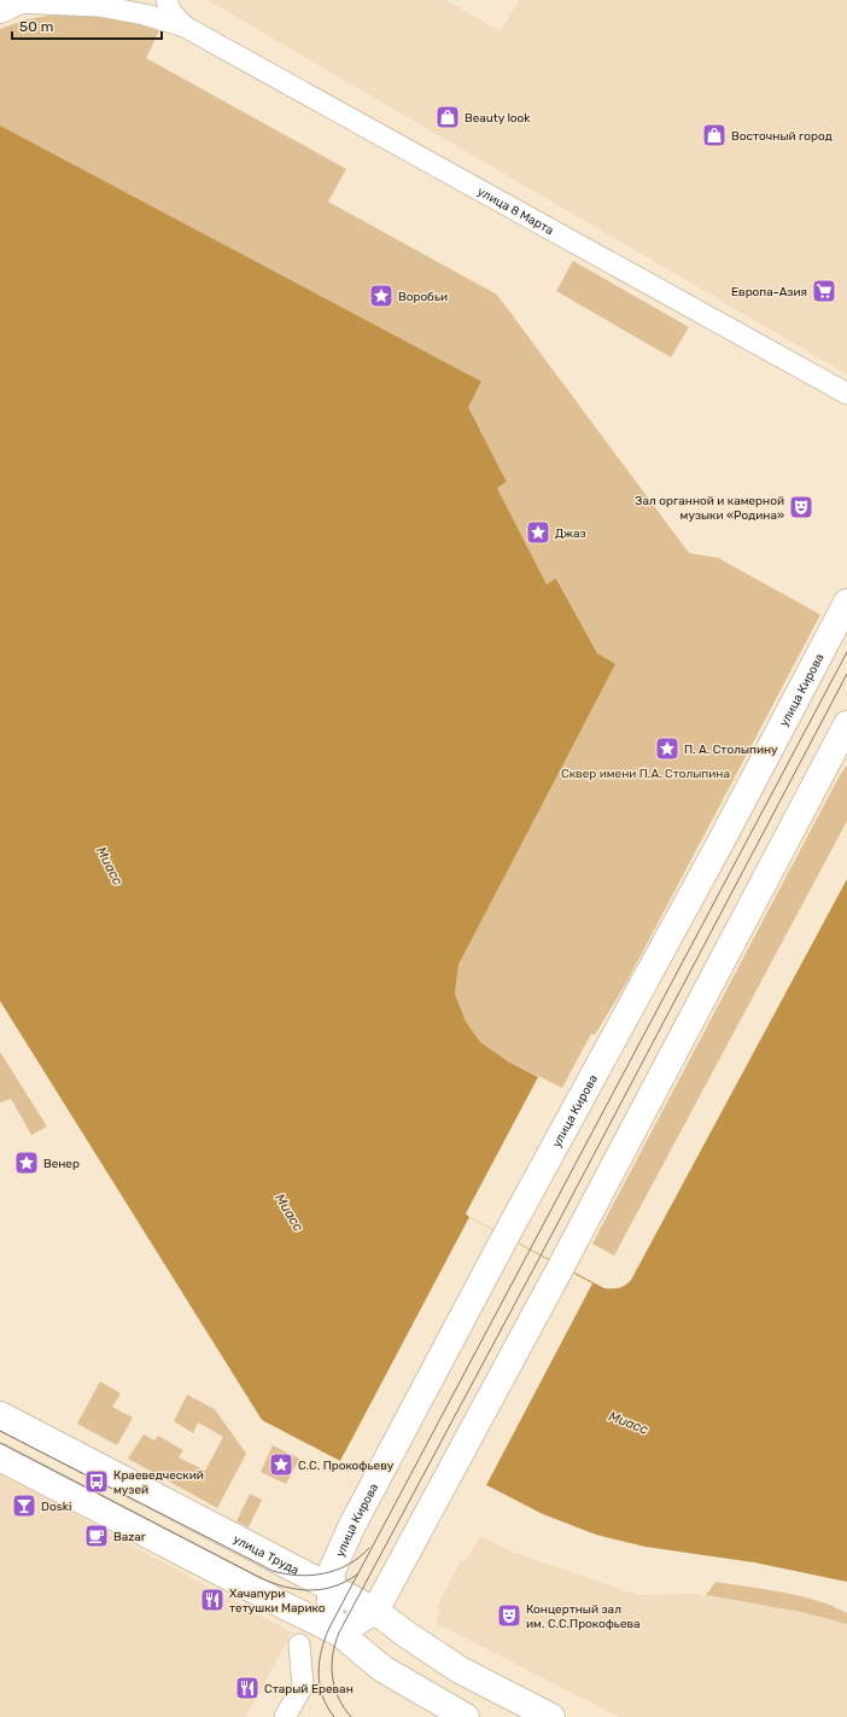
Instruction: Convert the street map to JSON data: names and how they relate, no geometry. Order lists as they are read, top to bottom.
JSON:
{
  "streets": {
    "main road": ["улица Кирова", "улица Труда"],
    "street": ["улица 8 Марта"]
  },
  "crossings": [
    ["улица Кирова", "улица Труда"]
  ],
  "water": ["Миасс"],
  "parks": ["Сквер имени П.А. Столыпина"],
  "places": {
    "shop": ["Beauty look", "Восточный город"],
    "supermarket": ["Европа-Азия"],
    "place": [
      "Воробьи",
      "Джаз",
      "П. А. Столыпину",
      "Венер",
      "С.С. Прокофьеву"
    ],
    "theatre": ["Зал органной и камерной музыки «Родина»", "Концертный зал им. С.С.Прокофьева"],
    "bus stop": ["Краеведческий музей"],
    "bar": ["Doski"],
    "cafe": ["Bazar"],
    "restaurant": ["Хачапури тетушки Марико", "Старый Ереван"]
  },
  "scale_bar": "50 m"
}
